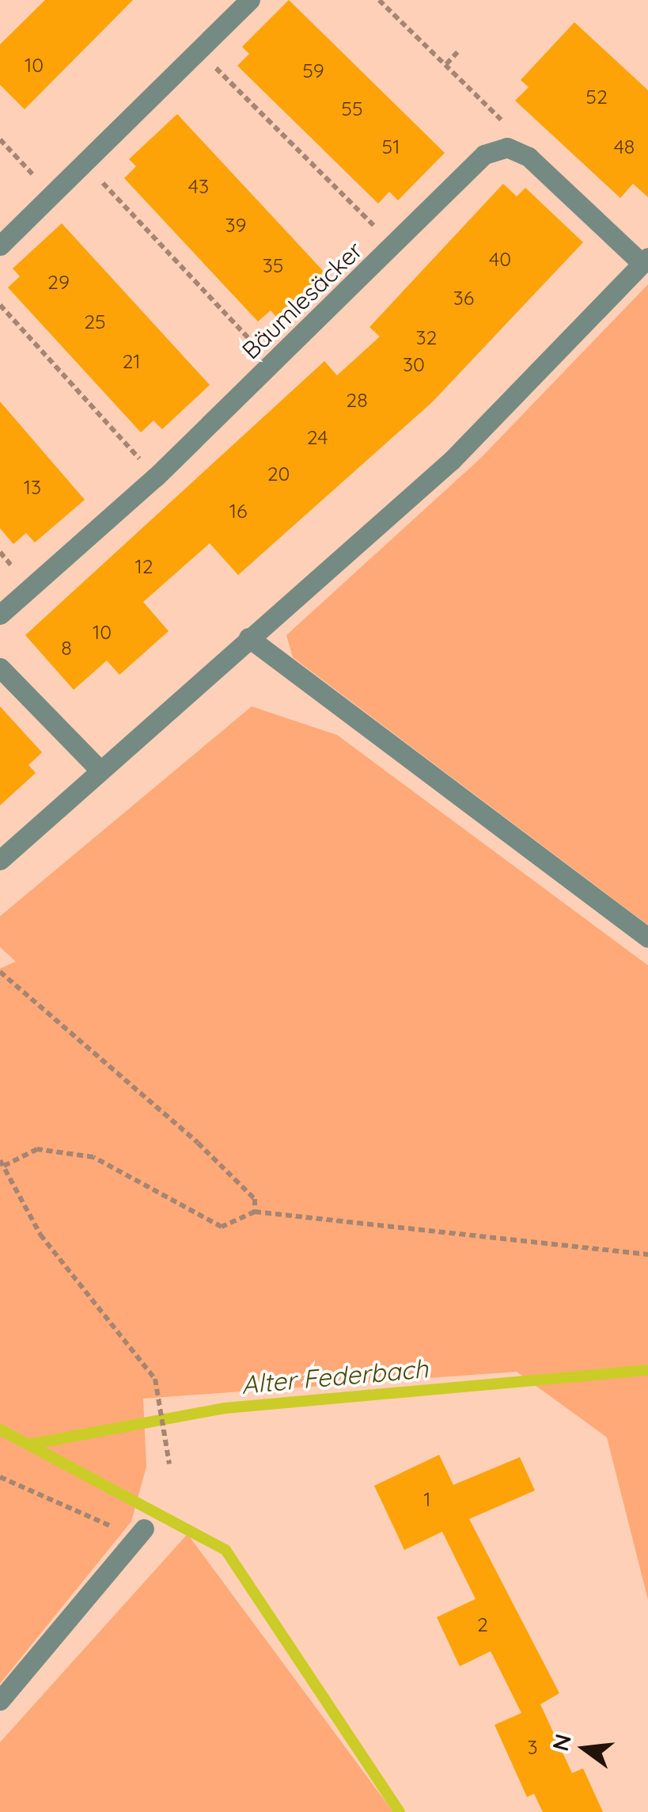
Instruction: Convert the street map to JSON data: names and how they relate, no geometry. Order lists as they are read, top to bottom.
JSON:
{
  "streets": {
    "street": ["Bäumlesäcker"]
  },
  "water": ["Alter Federbach"],
  "house_numbers": [
    "10",
    "59",
    "52",
    "55",
    "51",
    "48",
    "43",
    "39",
    "40",
    "35",
    "29",
    "36",
    "25",
    "32",
    "21",
    "30",
    "28",
    "24",
    "20",
    "13",
    "16",
    "12",
    "10",
    "8",
    "1",
    "2",
    "3"
  ],
  "north": "left"
}
